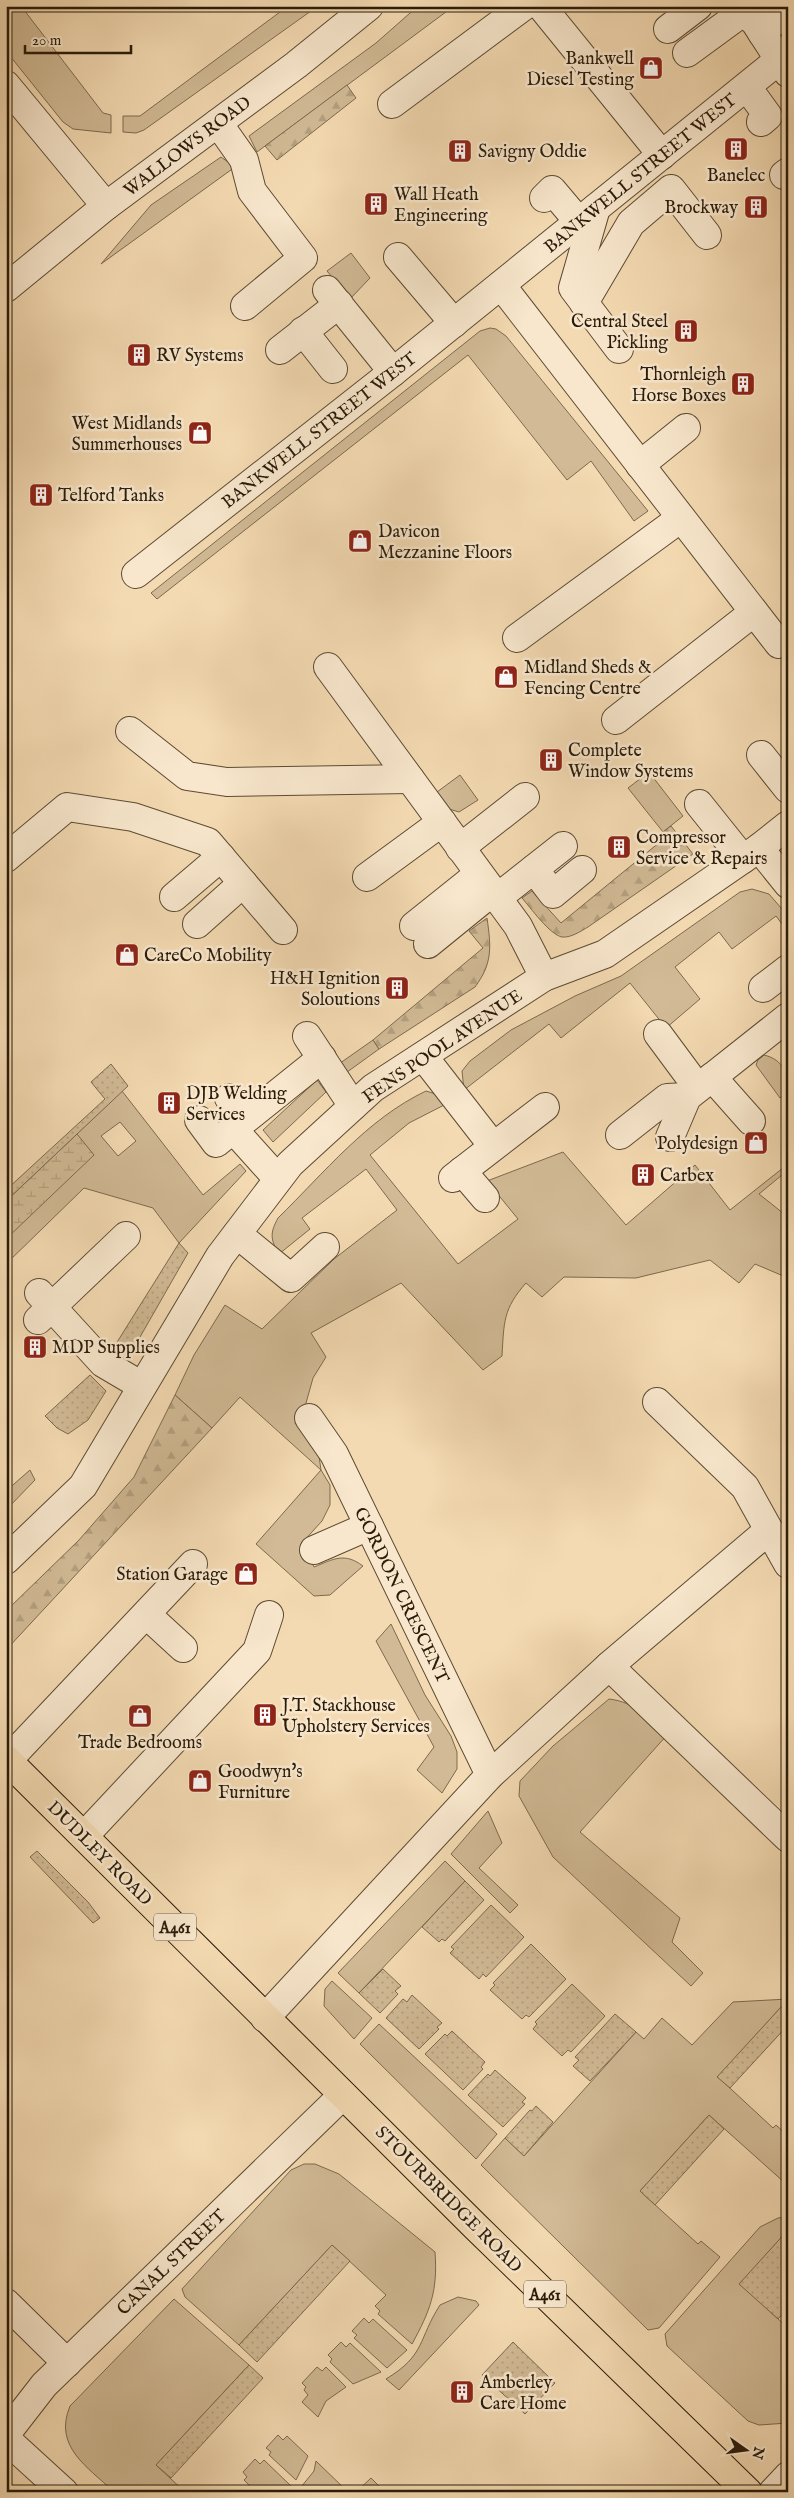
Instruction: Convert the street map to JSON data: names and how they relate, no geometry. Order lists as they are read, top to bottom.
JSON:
{
  "streets": {
    "main road": ["DUDLEY ROAD", "A461", "STOURBRIDGE ROAD"],
    "street": [
      "WALLOWS ROAD",
      "BANKWELL STREET WEST",
      "FENS POOL AVENUE",
      "GORDON CRESCENT",
      "CANAL STREET"
    ]
  },
  "crossings": [
    ["DUDLEY ROAD", "STOURBRIDGE ROAD"],
    ["DUDLEY ROAD", "CANAL STREET"],
    ["STOURBRIDGE ROAD", "CANAL STREET"]
  ],
  "places": {
    "shop": [
      "Bankwell Diesel Testing",
      "West Midlands Summerhouses",
      "Davicon Mezzanine Floors",
      "Midland Sheds & Fencing Centre",
      "CareCo Mobility",
      "Polydesign",
      "Station Garage",
      "Trade Bedrooms",
      "Goodwyn's Furniture"
    ],
    "building": [
      "Banelec",
      "Savigny Oddie",
      "Wall Heath Engineering",
      "Brockway",
      "Central Steel Pickling",
      "RV Systems",
      "Thornleigh Horse Boxes",
      "Telford Tanks",
      "Complete Window Systems",
      "Compressor Service & Repairs",
      "H&H Ignition Soloutions",
      "DJB Welding Services",
      "Carbex",
      "MDP Supplies",
      "J.T. Stackhouse Upholstery Services",
      "Amberley Care Home"
    ]
  },
  "scale_bar": "20 m",
  "north": "right"
}
